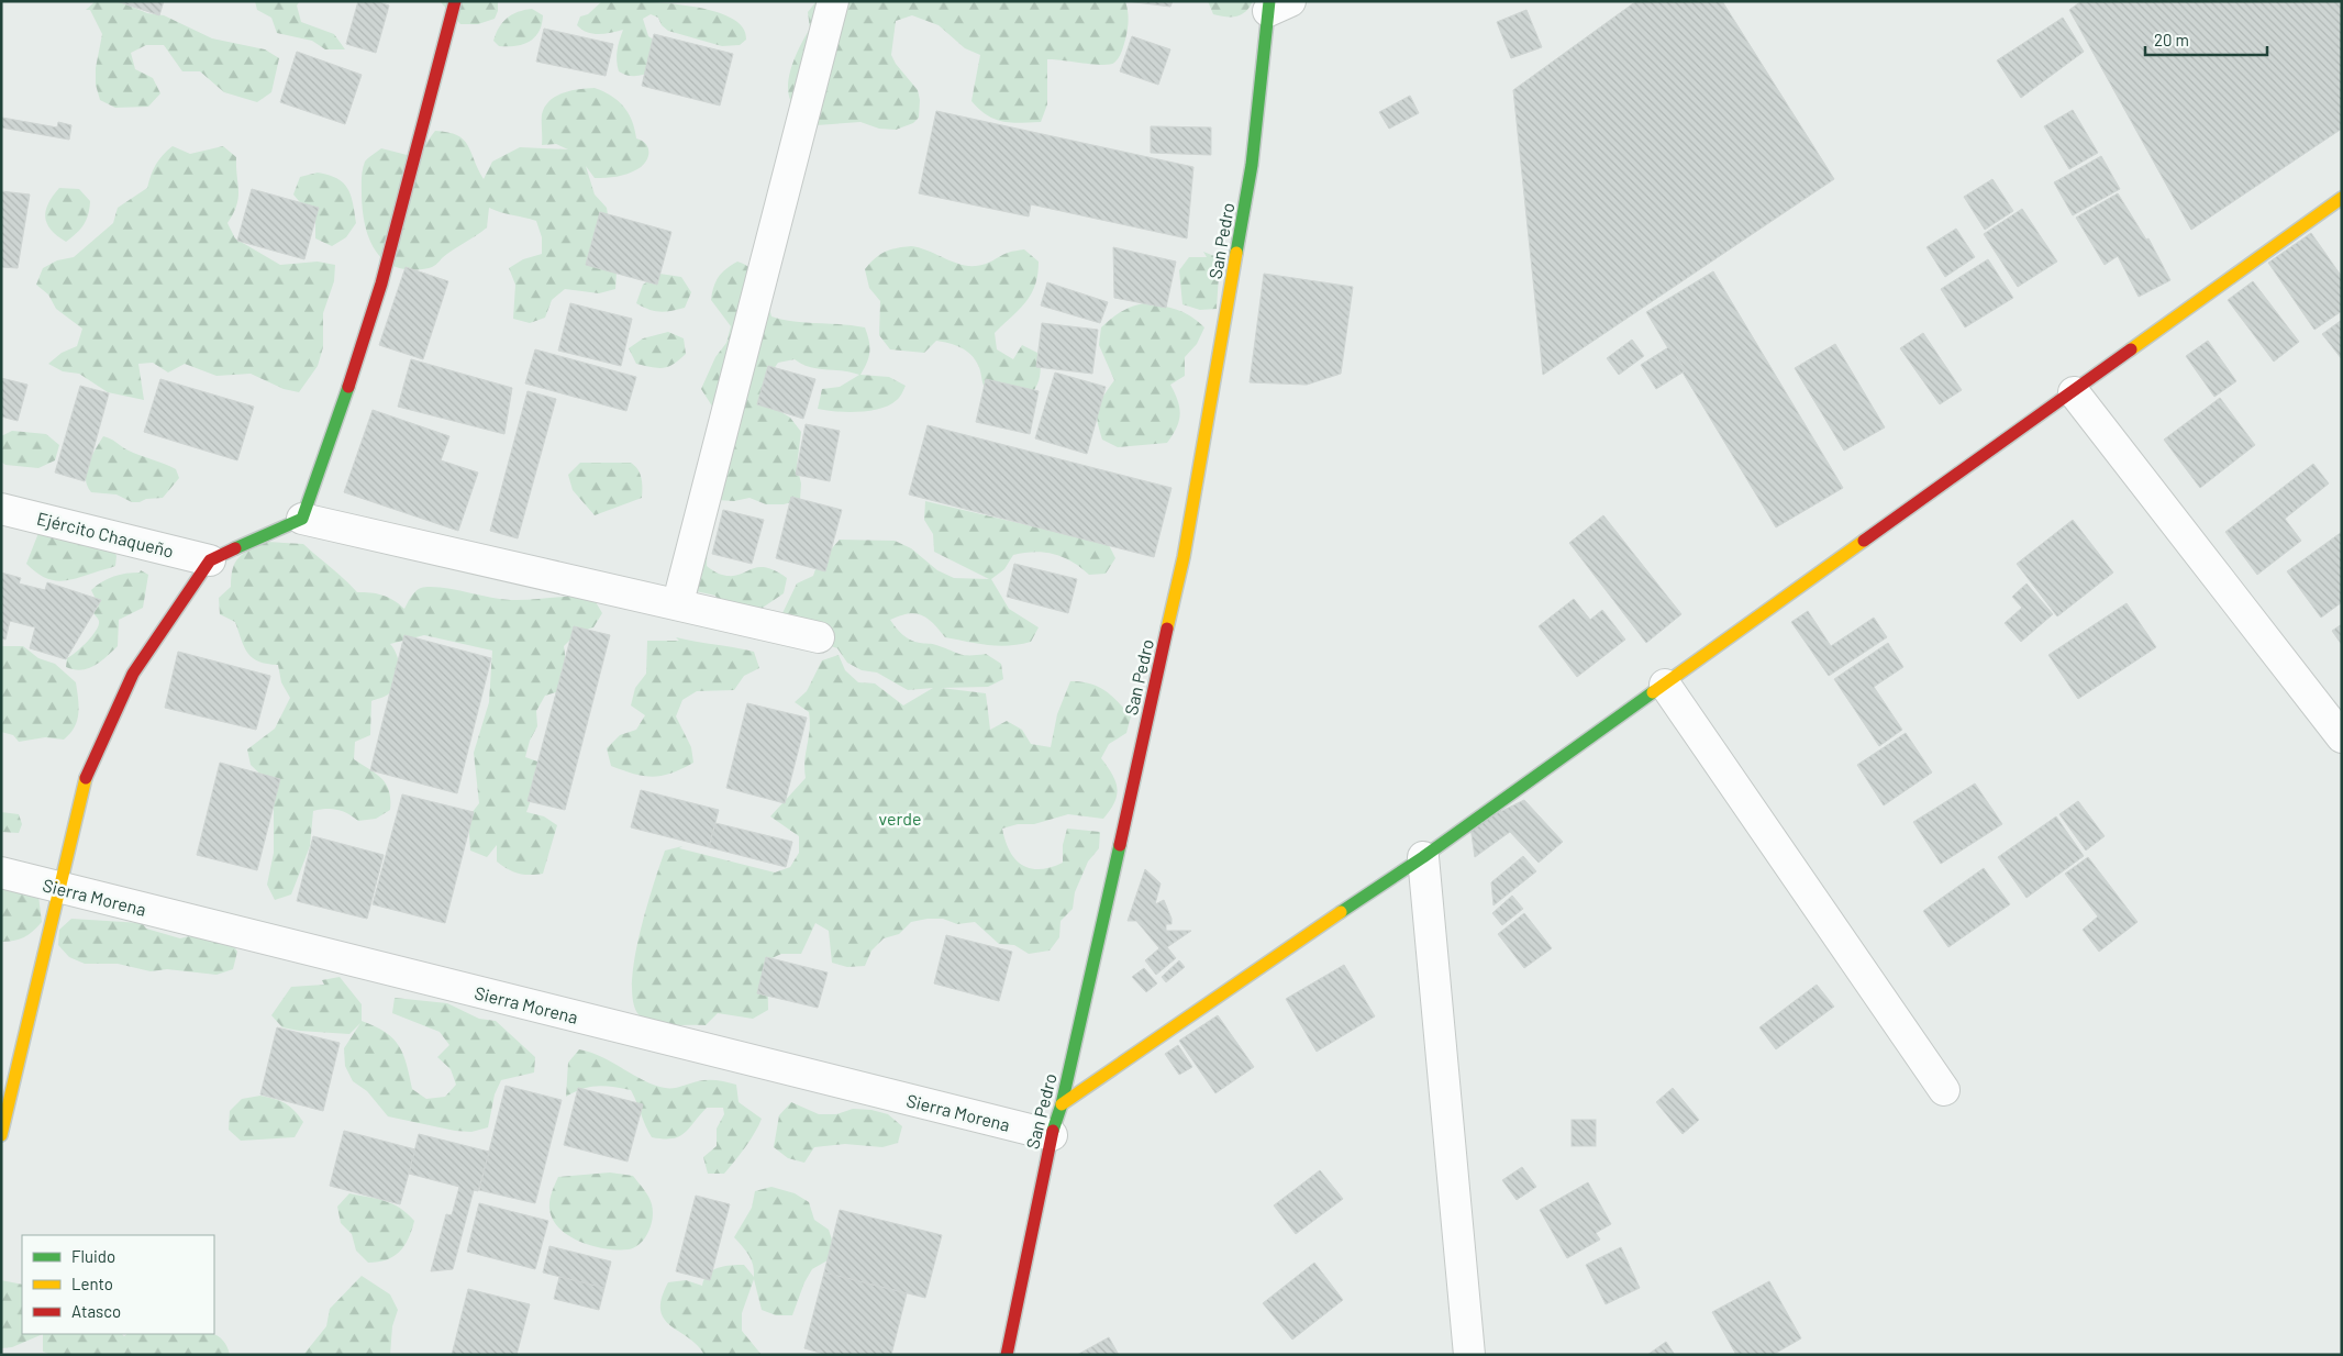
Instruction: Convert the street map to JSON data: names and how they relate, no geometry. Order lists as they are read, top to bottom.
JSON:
{
  "streets": {
    "street": ["San Pedro", "Ejército Chaqueño", "Sierra Morena"]
  },
  "crossings": [
    ["San Pedro", "Sierra Morena"]
  ],
  "parks": ["verde"],
  "legend": ["Fluido", "Lento", "Atasco"],
  "scale_bar": "20 m"
}
